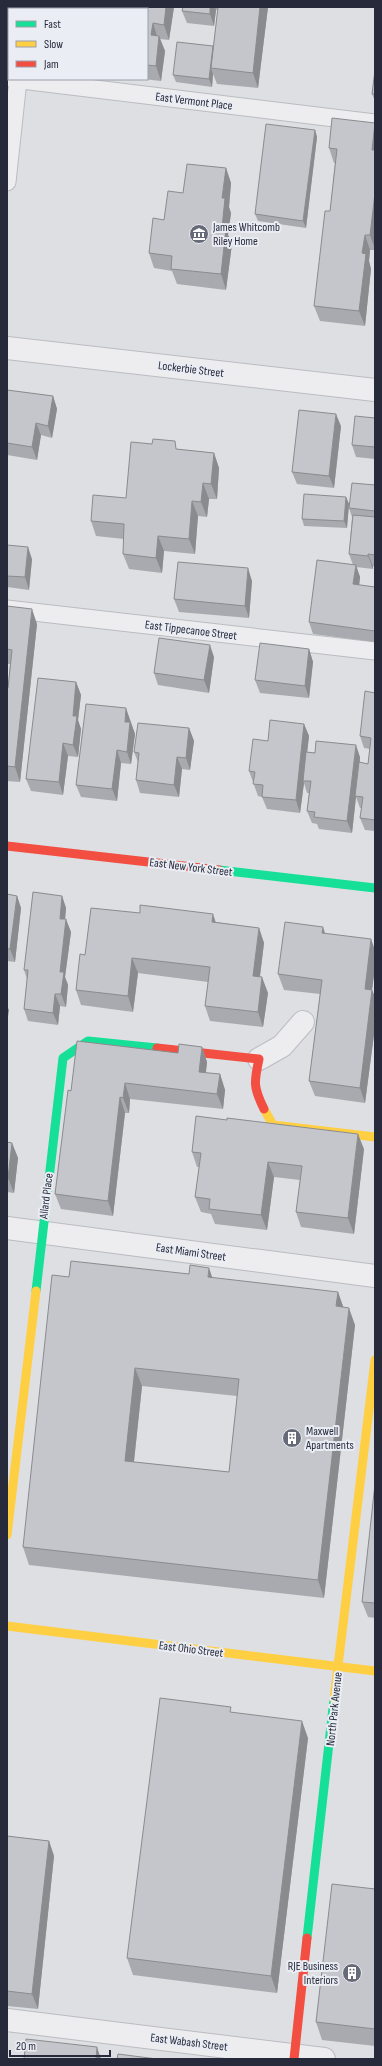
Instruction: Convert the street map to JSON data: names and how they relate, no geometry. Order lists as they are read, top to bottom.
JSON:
{
  "streets": {
    "street": [
      "Lockerbie Street",
      "East New York Street",
      "Allard Place",
      "East Miami Street",
      "East Ohio Street",
      "North Park Avenue",
      "East Wabash Street"
    ],
    "lane": ["East Vermont Place", "East Tippecanoe Street"]
  },
  "crossings": [
    ["Allard Place", "East Miami Street"],
    ["East Ohio Street", "North Park Avenue"],
    ["North Park Avenue", "East Wabash Street"]
  ],
  "places": {
    "museum": ["James Whitcomb Riley Home"],
    "building": ["Maxwell Apartments", "RJE Business Interiors"]
  },
  "legend": ["Fast", "Slow", "Jam"],
  "scale_bar": "20 m"
}
